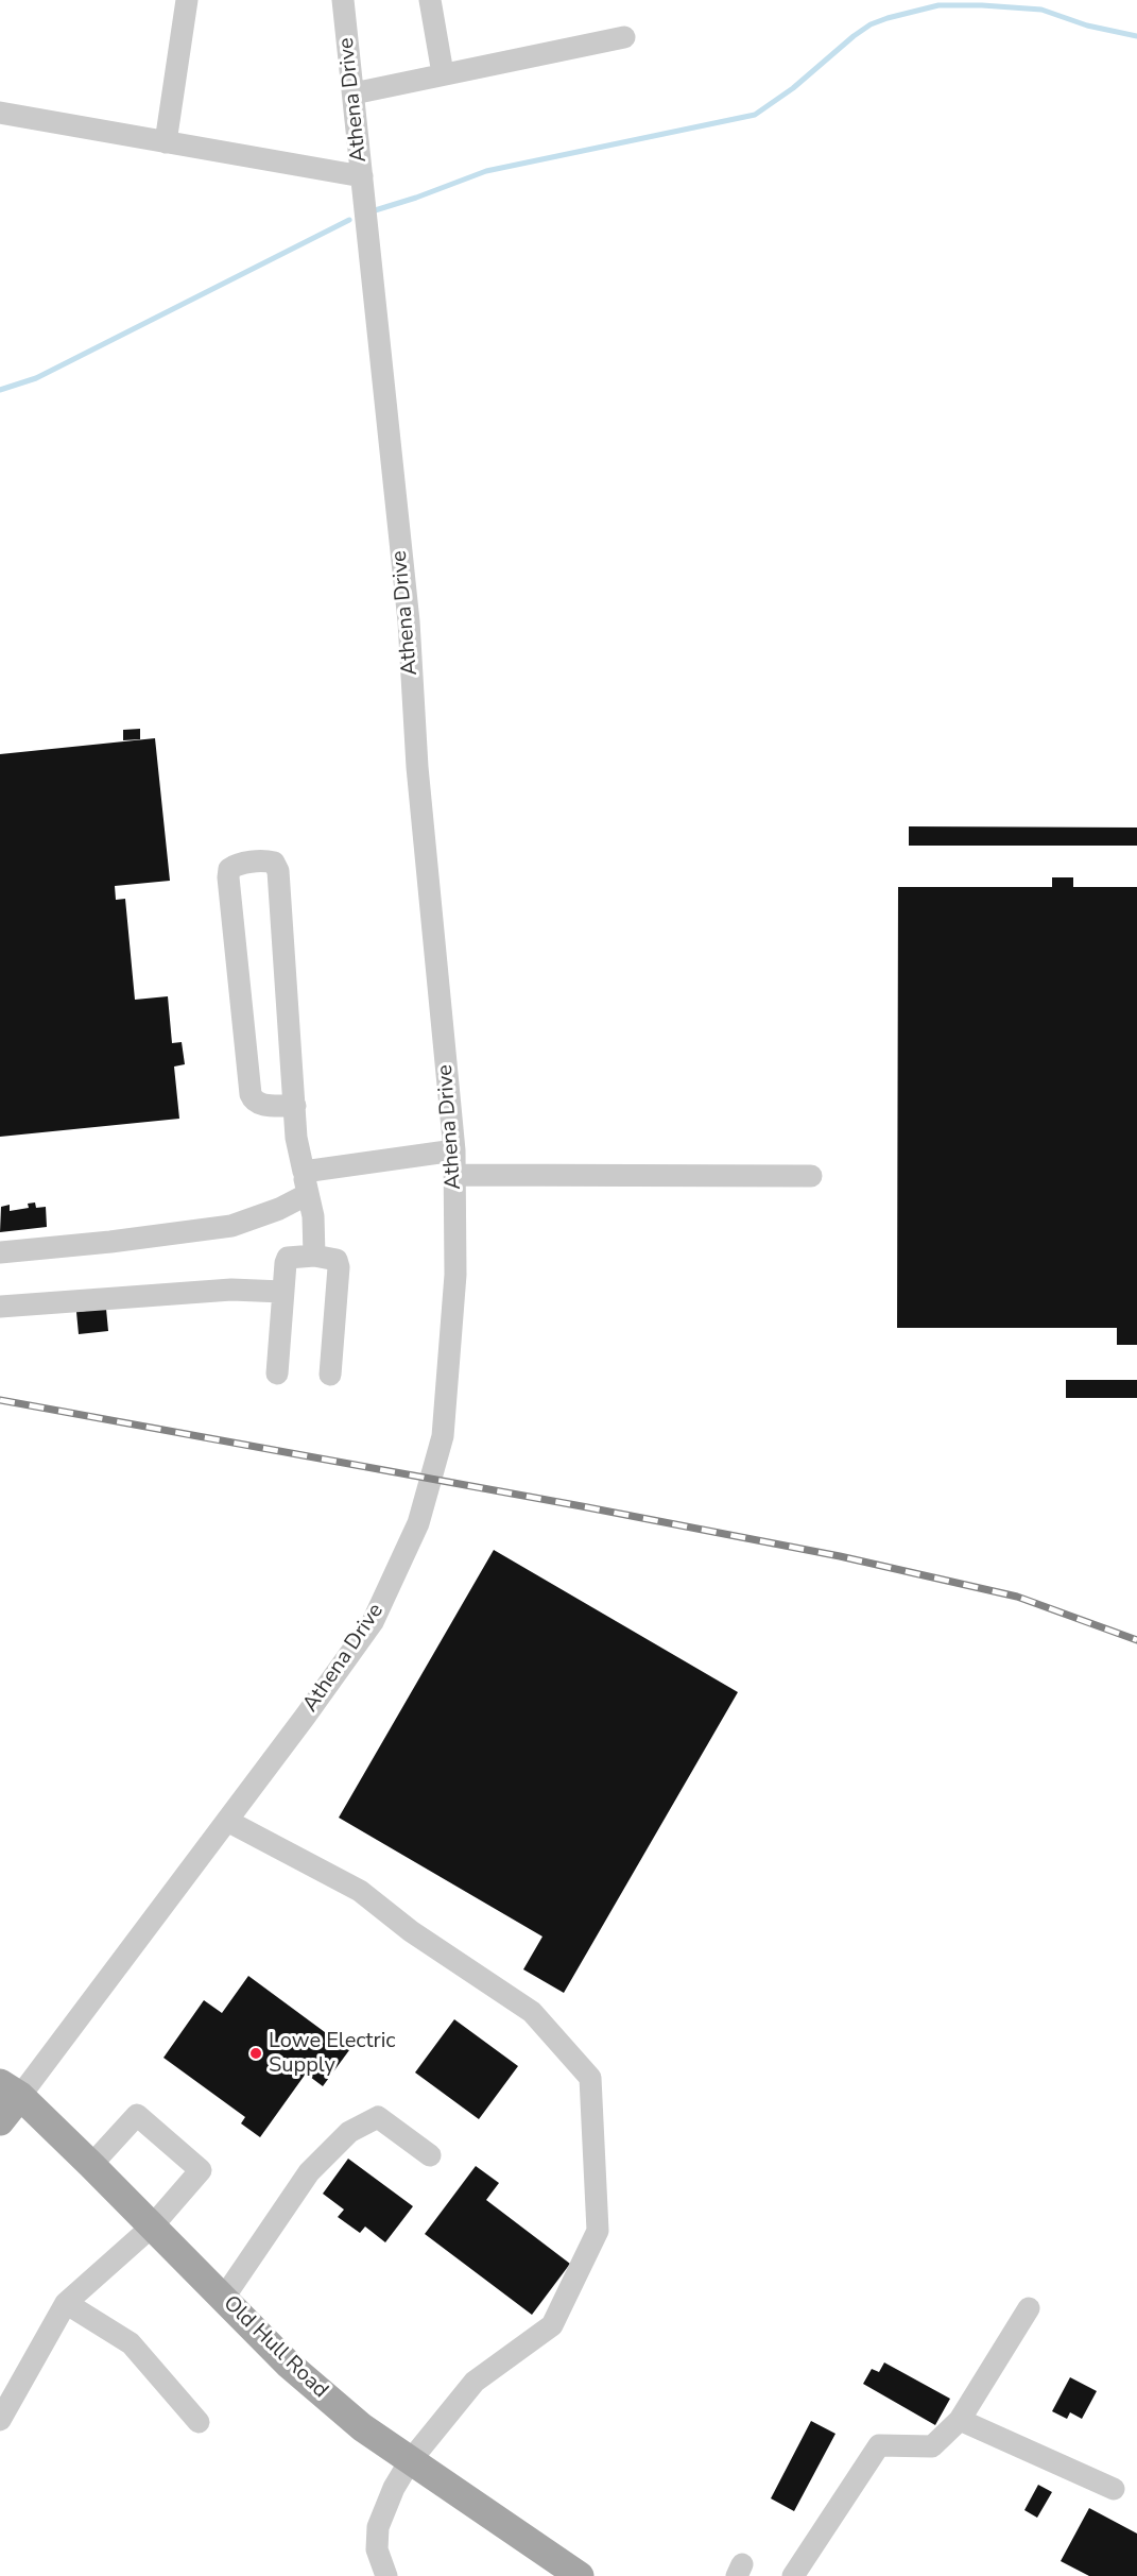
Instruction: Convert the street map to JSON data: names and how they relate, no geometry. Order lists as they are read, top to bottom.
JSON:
{
  "streets": {
    "main road": ["Athena Drive", "Old Hull Road"]
  },
  "crossings": [
    ["Athena Drive", "Old Hull Road"]
  ],
  "places": ["Lowe Electric Supply"]
}
